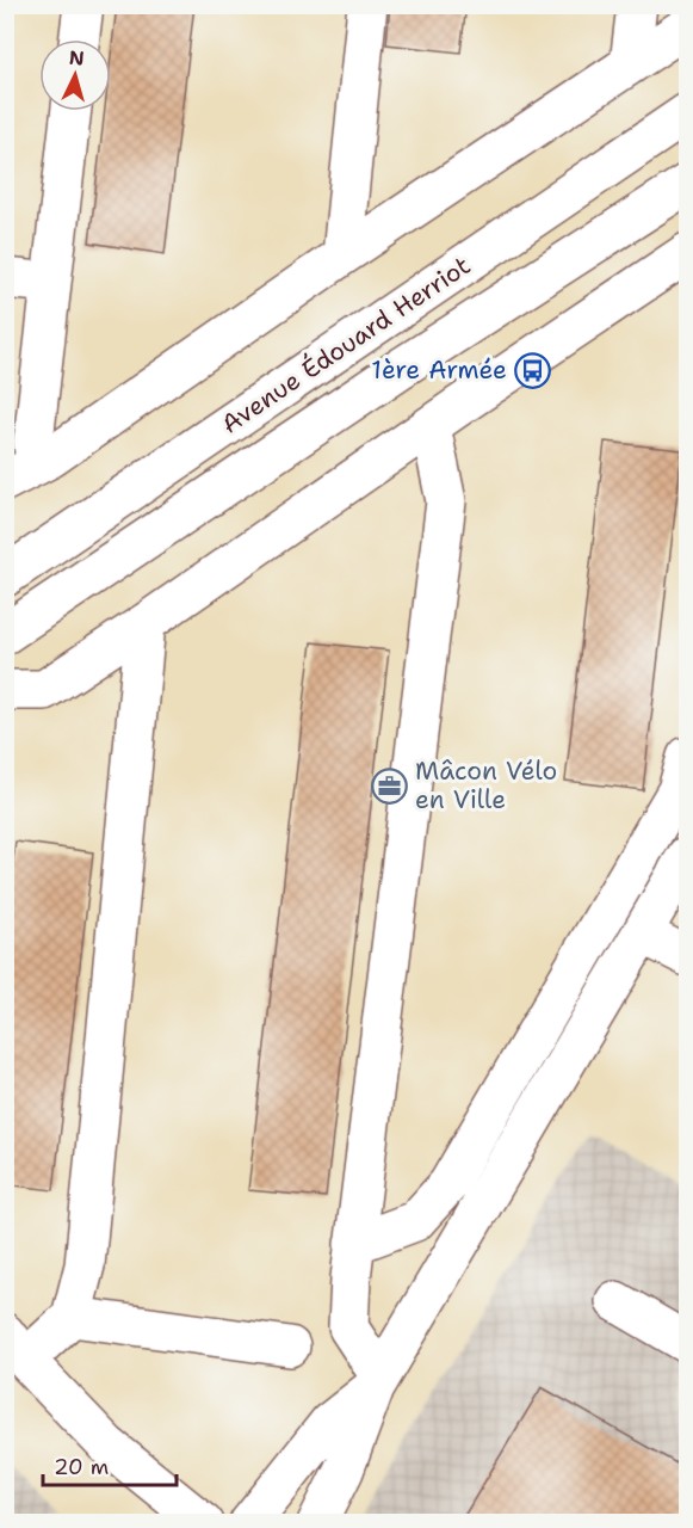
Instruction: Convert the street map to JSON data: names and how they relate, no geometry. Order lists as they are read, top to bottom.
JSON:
{
  "streets": {
    "street": ["Avenue Édouard Herriot"]
  },
  "places": {
    "bus stop": ["1ère Armée"],
    "office": ["Mâcon Vélo en Ville"]
  },
  "scale_bar": "20 m",
  "north": "top"
}
